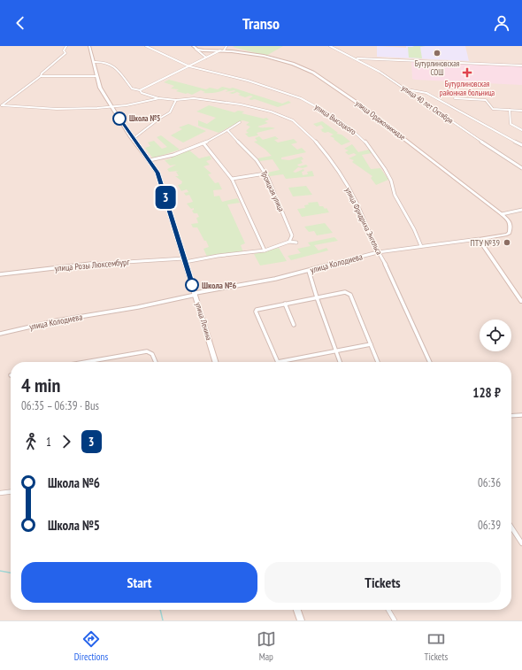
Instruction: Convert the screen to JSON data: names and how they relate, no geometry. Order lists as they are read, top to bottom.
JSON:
{
  "streets": {
    "main road": ["улица Орджоникидзе", "улица Ленина"],
    "street": [
      "улица 40 лет Октября",
      "улица Высоцкого",
      "Троицкая улица",
      "улица Фридриха Энгельса",
      "улица Колодиева",
      "улица Розы Люксембург"
    ]
  },
  "crossings": [
    ["улица Высоцкого", "улица Колодиева"],
    ["улица Орджоникидзе", "улица Колодиева"],
    ["улица Фридриха Энгельса", "улица Колодиева"],
    ["улица Фридриха Энгельса", "улица Ленина"],
    ["улица Колодиева", "улица Ленина"],
    ["улица Розы Люксембург", "улица Ленина"]
  ],
  "places": {
    "other": [
      "Бутурлиновская СОШ",
      "Школа №5",
      "ПТУ №39",
      "Школа №6"
    ],
    "health": ["Бутурлиновская районная больница"]
  },
  "lines": ["bus line 3"],
  "page": {
    "header": "Transo",
    "on_map": "3",
    "heading": ["4 min", "06:35 – 06:39 · Bus", "128 ₽"],
    "legs": ["1", "3"],
    "list": [
      {
        "name": "Школа №6",
        "value": "06:36"
      },
      {
        "name": "Школа №5",
        "value": "06:39"
      }
    ],
    "buttons": ["Start", "Tickets"],
    "tabs": ["Directions", "Map", "Tickets"]
  }
}
